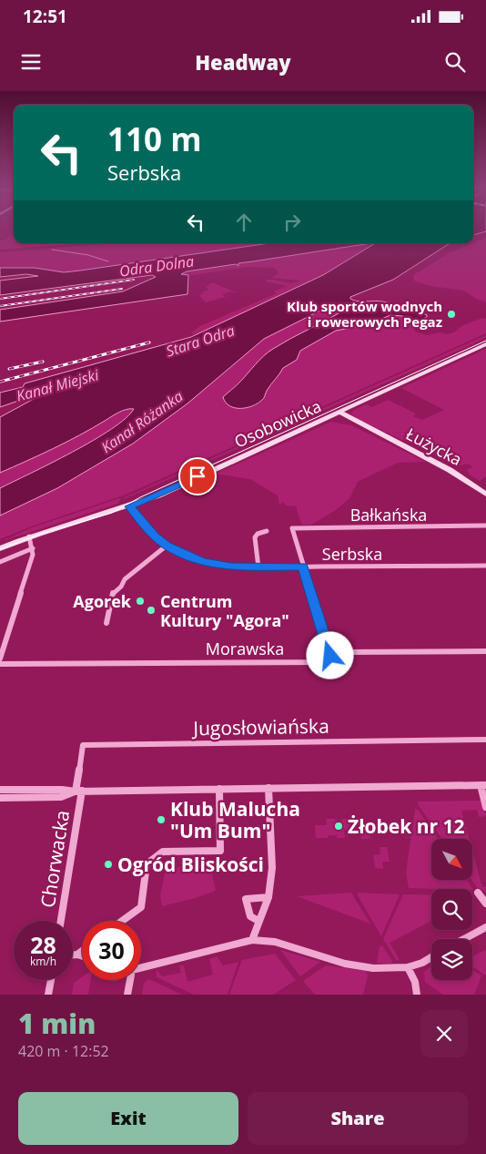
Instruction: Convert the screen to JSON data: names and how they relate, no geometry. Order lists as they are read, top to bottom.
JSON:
{
  "streets": {
    "street": [
      "Osobowicka",
      "Łużycka",
      "Bałkańska",
      "Serbska",
      "Morawska",
      "Jugosłowiańska",
      "Chorwacka"
    ]
  },
  "crossings": [
    ["Osobowicka", "Łużycka"],
    ["Osobowicka", "Serbska"],
    ["Bałkańska", "Serbska"],
    ["Jugosłowiańska", "Chorwacka"]
  ],
  "water": [
    "Odra Dolna",
    "Stara Odra",
    "Kanał Miejski",
    "Kanał Różanka"
  ],
  "places": [
    "Klub sportów wodnych i rowerowych Pegaz",
    "Agorek",
    "Centrum Kultury \"Agora\"",
    "Klub Malucha \"Um Bum\"",
    "Żłobek nr 12",
    "Ogród Bliskości"
  ],
  "north": "bottom right",
  "page": {
    "status": "12:51",
    "header": "Headway",
    "turn": ["110 m", "Serbska"],
    "speed": "28 km/h",
    "limit": "30",
    "heading": ["1 min", "420 m · 12:52"],
    "buttons": ["Exit", "Share"]
  }
}
